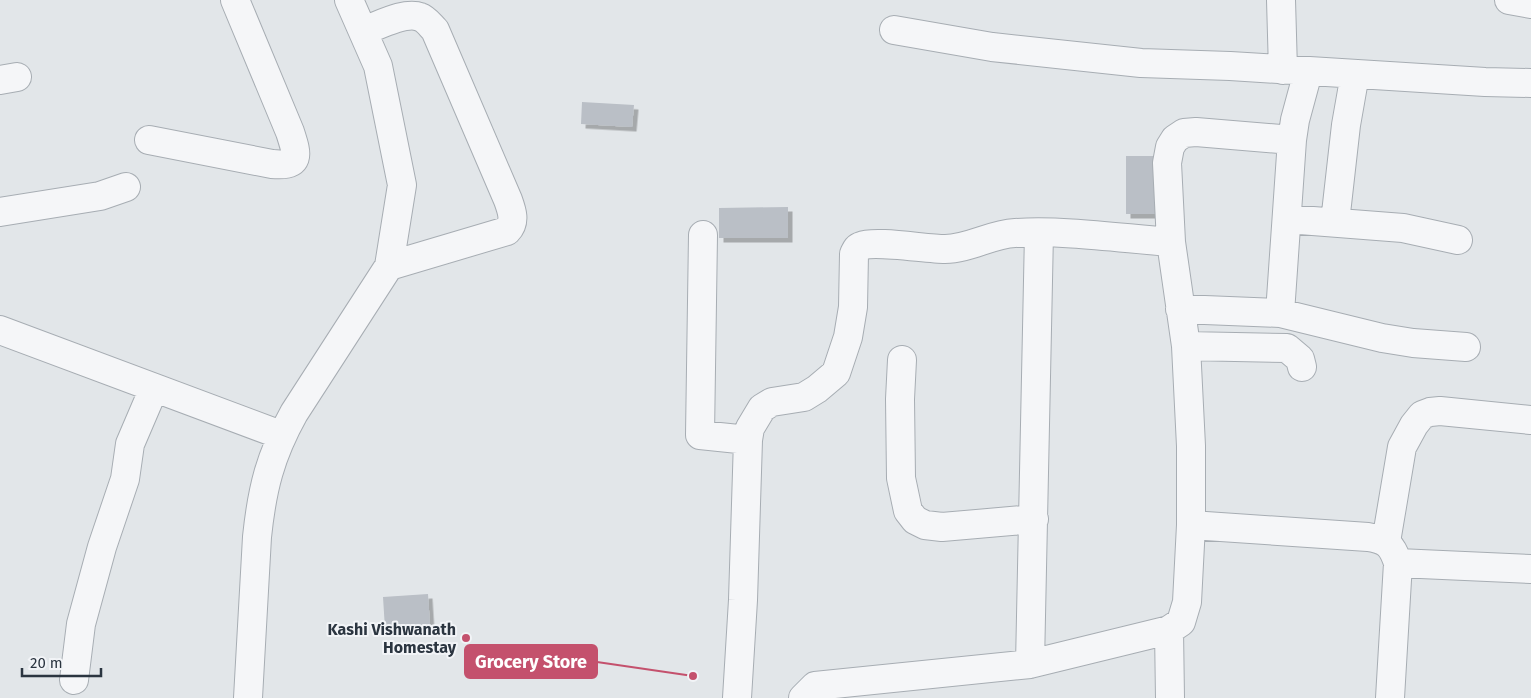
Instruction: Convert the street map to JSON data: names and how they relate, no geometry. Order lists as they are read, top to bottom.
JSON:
{
  "places": ["Kashi Vishwanath Homestay", "Grocery Store"],
  "scale_bar": "20 m"
}
